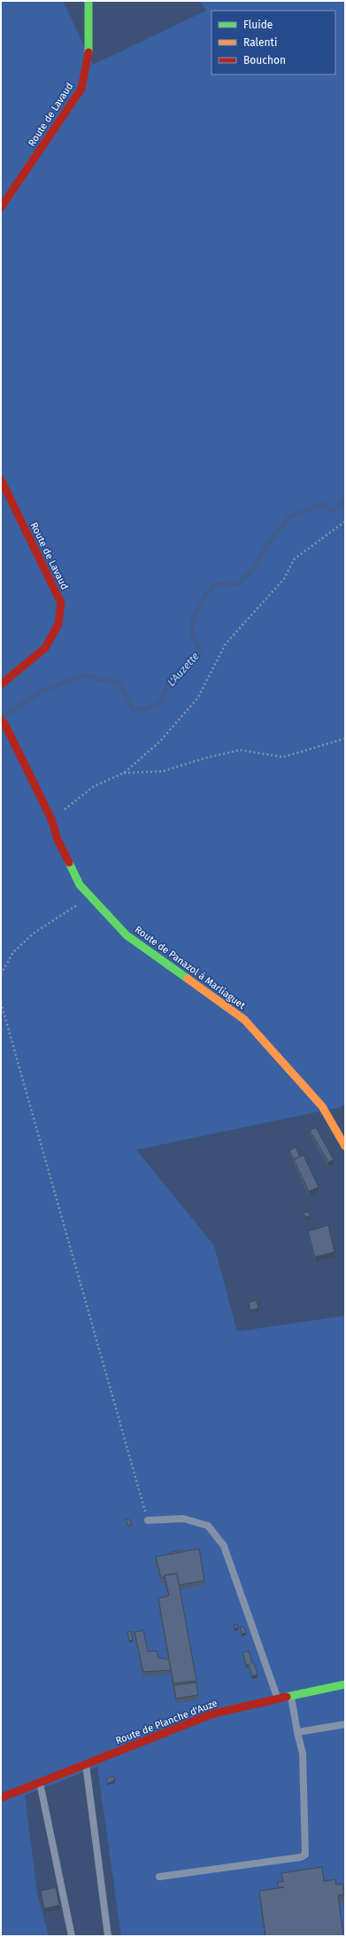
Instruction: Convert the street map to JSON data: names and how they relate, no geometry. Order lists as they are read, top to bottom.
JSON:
{
  "streets": {
    "street": ["Route de Lavaud", "Route de Panazol à Marliaguet", "Route de Planche d'Auze"]
  },
  "water": ["L'Auzette"],
  "legend": ["Fluide", "Ralenti", "Bouchon"]
}
